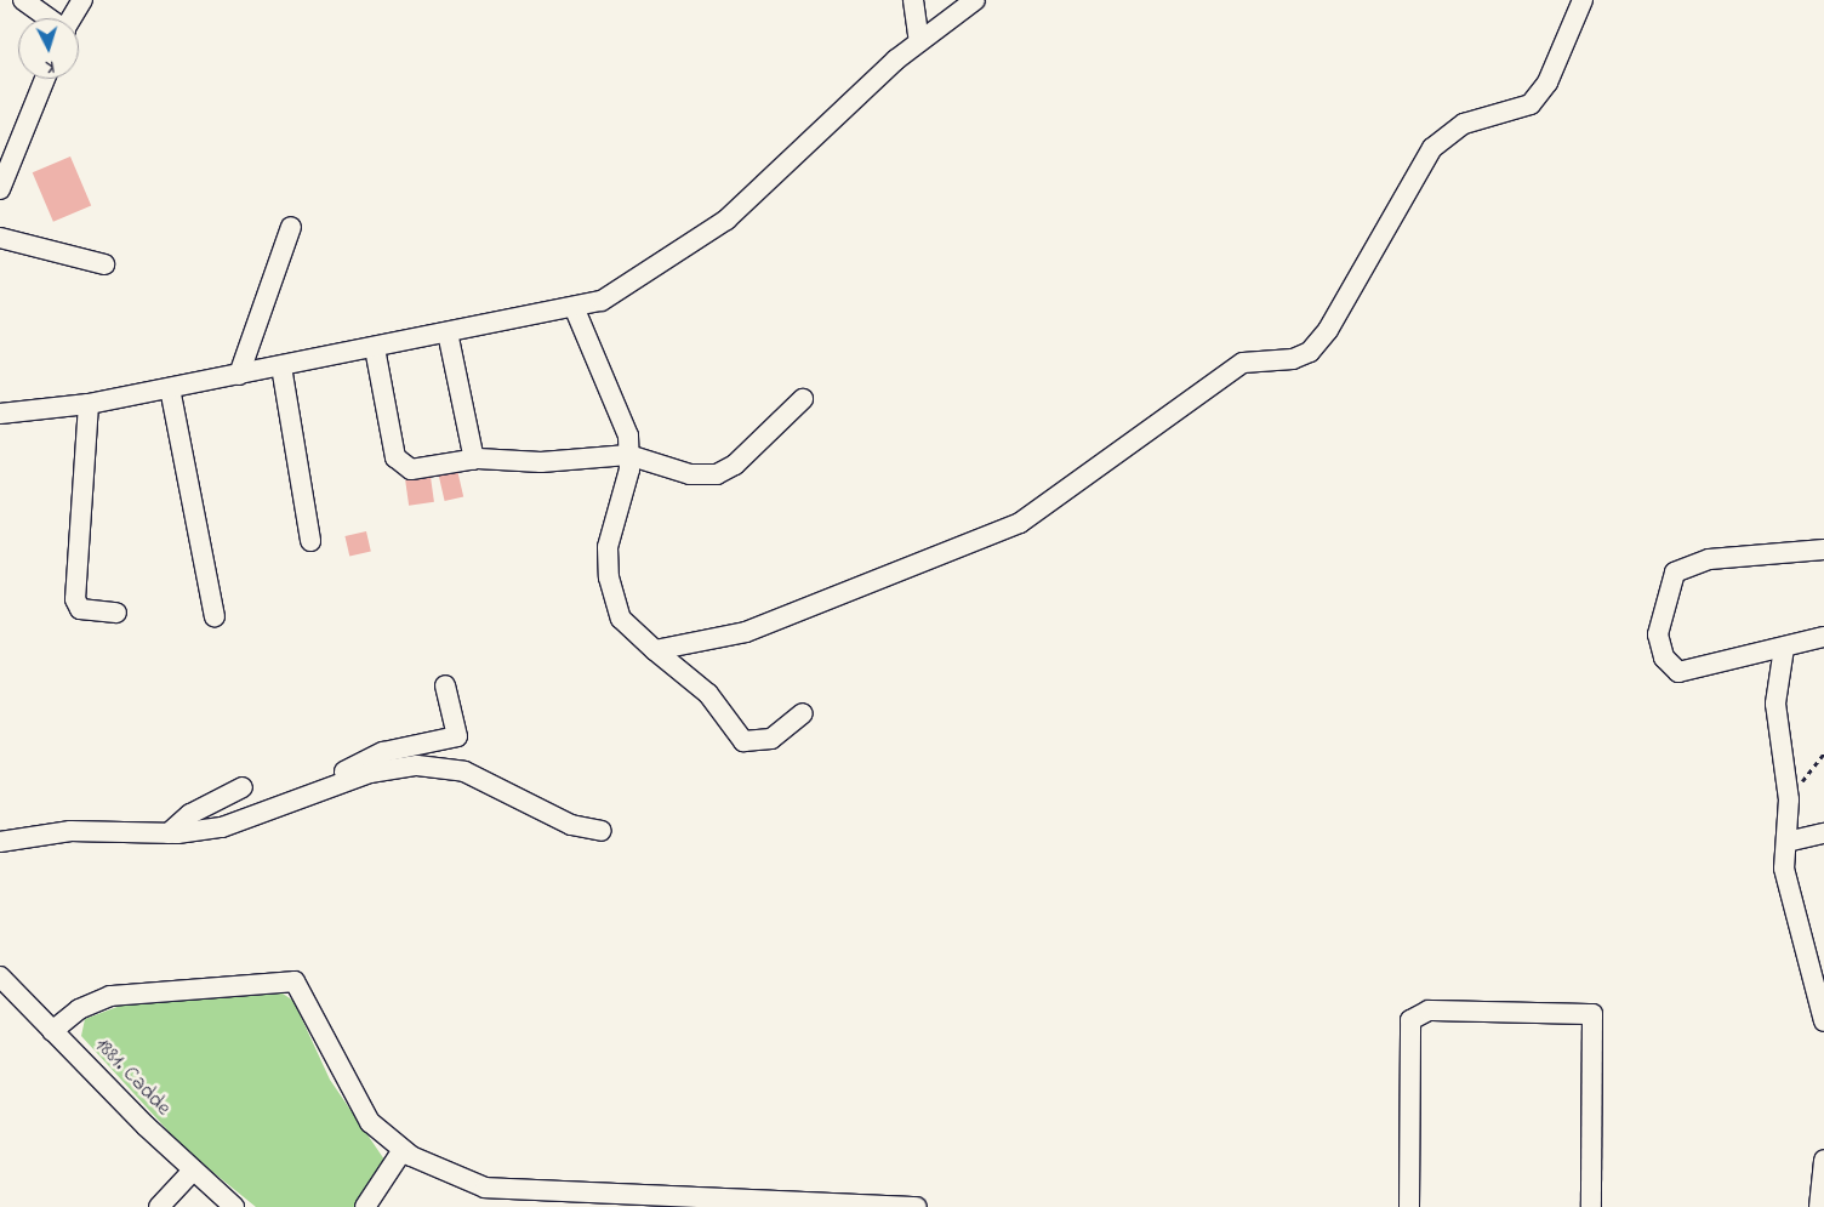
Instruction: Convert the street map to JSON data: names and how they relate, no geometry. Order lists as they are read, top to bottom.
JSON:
{
  "streets": {
    "street": ["1881. Cadde"]
  },
  "north": "bottom"
}
